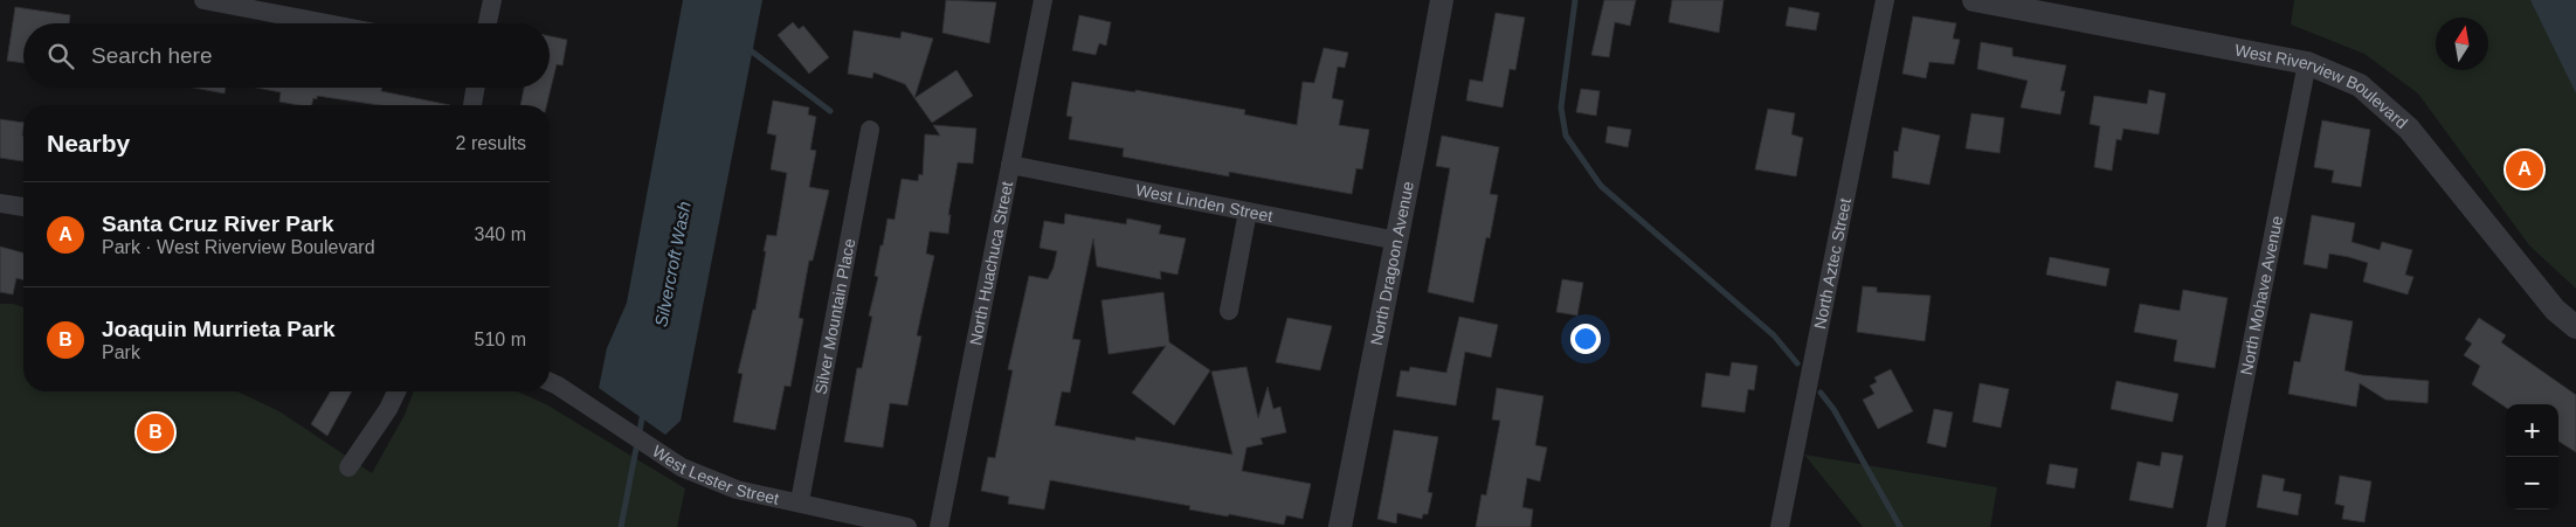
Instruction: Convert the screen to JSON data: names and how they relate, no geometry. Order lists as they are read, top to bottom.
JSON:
{
  "streets": {
    "street": [
      "West Riverview Boulevard",
      "West Linden Street",
      "North Huachuca Street",
      "North Aztec Street",
      "North Dragoon Avenue",
      "North Mohave Avenue",
      "Silver Mountain Place",
      "West Lester Street"
    ]
  },
  "crossings": [
    ["West Riverview Boulevard", "North Mohave Avenue"],
    ["West Linden Street", "North Huachuca Street"],
    ["West Linden Street", "North Dragoon Avenue"],
    ["Silver Mountain Place", "West Lester Street"]
  ],
  "water": ["Silvercroft Wash"],
  "north": "top",
  "page": {
    "search": "Search here",
    "heading": ["Nearby", "2 results"],
    "pins": ["A", "B"],
    "list": [
      {
        "mark": "A",
        "name": "Santa Cruz River Park",
        "note": "Park · West Riverview Boulevard",
        "value": "340 m"
      },
      {
        "mark": "B",
        "name": "Joaquin Murrieta Park",
        "note": "Park",
        "value": "510 m"
      }
    ],
    "map_buttons": ["+", "−"]
  }
}
